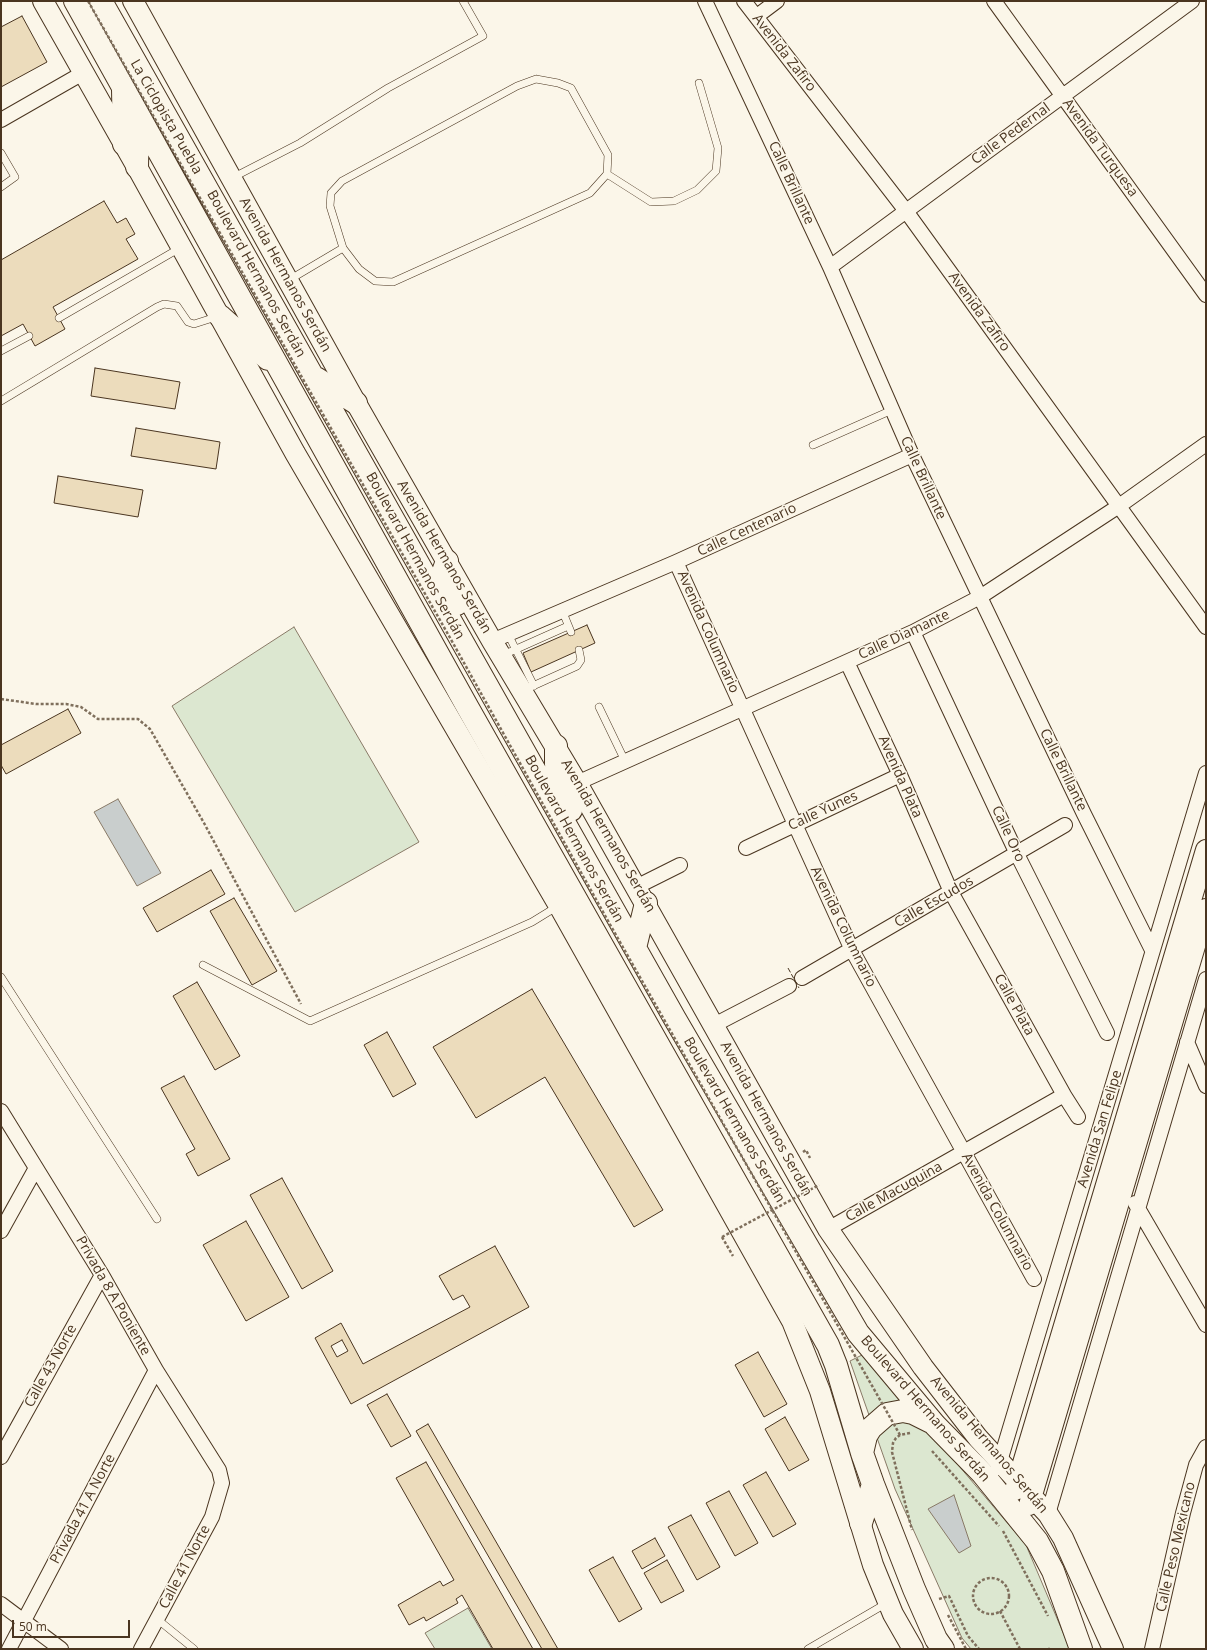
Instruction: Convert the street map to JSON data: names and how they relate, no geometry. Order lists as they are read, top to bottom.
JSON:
{
  "streets": {
    "main road": ["Boulevard Hermanos Serdán", "Avenida Hermanos Serdán", "Avenida San Felipe"],
    "street": [
      "Avenida Zafiro",
      "Calle Pedernal",
      "Avenida Turquesa",
      "Calle Brillante",
      "Calle Centenario",
      "Avenida Columnario",
      "Calle Diamante",
      "Avenida Plata",
      "Calle Yunes",
      "Calle Oro",
      "Calle Escudos",
      "Calle Plata",
      "Calle Macuquina",
      "Privada 8 A Poniente",
      "Calle 43 Norte",
      "Privada 41 A Norte",
      "Calle Peso Mexicano",
      "Calle 41 Norte"
    ],
    "path": ["La Ciclopista Puebla"]
  },
  "crossings": [
    ["Avenida Zafiro", "Calle Pedernal"],
    ["Avenida Zafiro", "Calle Diamante"],
    ["Calle Pedernal", "Avenida Turquesa"],
    ["Calle Pedernal", "Calle Brillante"],
    ["Calle Brillante", "Calle Centenario"],
    ["Calle Brillante", "Calle Diamante"],
    ["Calle Brillante", "Avenida San Felipe"],
    ["Boulevard Hermanos Serdán", "Avenida San Felipe"],
    ["Avenida Hermanos Serdán", "Calle Centenario"],
    ["Avenida Hermanos Serdán", "Calle Diamante"],
    ["Avenida Hermanos Serdán", "Avenida San Felipe"],
    ["Avenida Hermanos Serdán", "Calle Macuquina"],
    ["Calle Centenario", "Avenida Columnario"],
    ["Avenida Columnario", "Calle Diamante"],
    ["Avenida Columnario", "Calle Yunes"],
    ["Avenida Columnario", "Calle Escudos"],
    ["Avenida Columnario", "Calle Macuquina"],
    ["Calle Diamante", "Avenida Plata"],
    ["Calle Diamante", "Calle Oro"],
    ["Avenida Plata", "Calle Yunes"],
    ["Avenida Plata", "Calle Escudos"],
    ["Avenida Plata", "Calle Plata"],
    ["Calle Oro", "Calle Escudos"],
    ["Calle Escudos", "Calle Plata"],
    ["Calle Plata", "Calle Macuquina"],
    ["Privada 8 A Poniente", "Calle 43 Norte"],
    ["Privada 8 A Poniente", "Privada 41 A Norte"],
    ["Privada 8 A Poniente", "Calle 41 Norte"]
  ],
  "scale_bar": "50 m"
}
